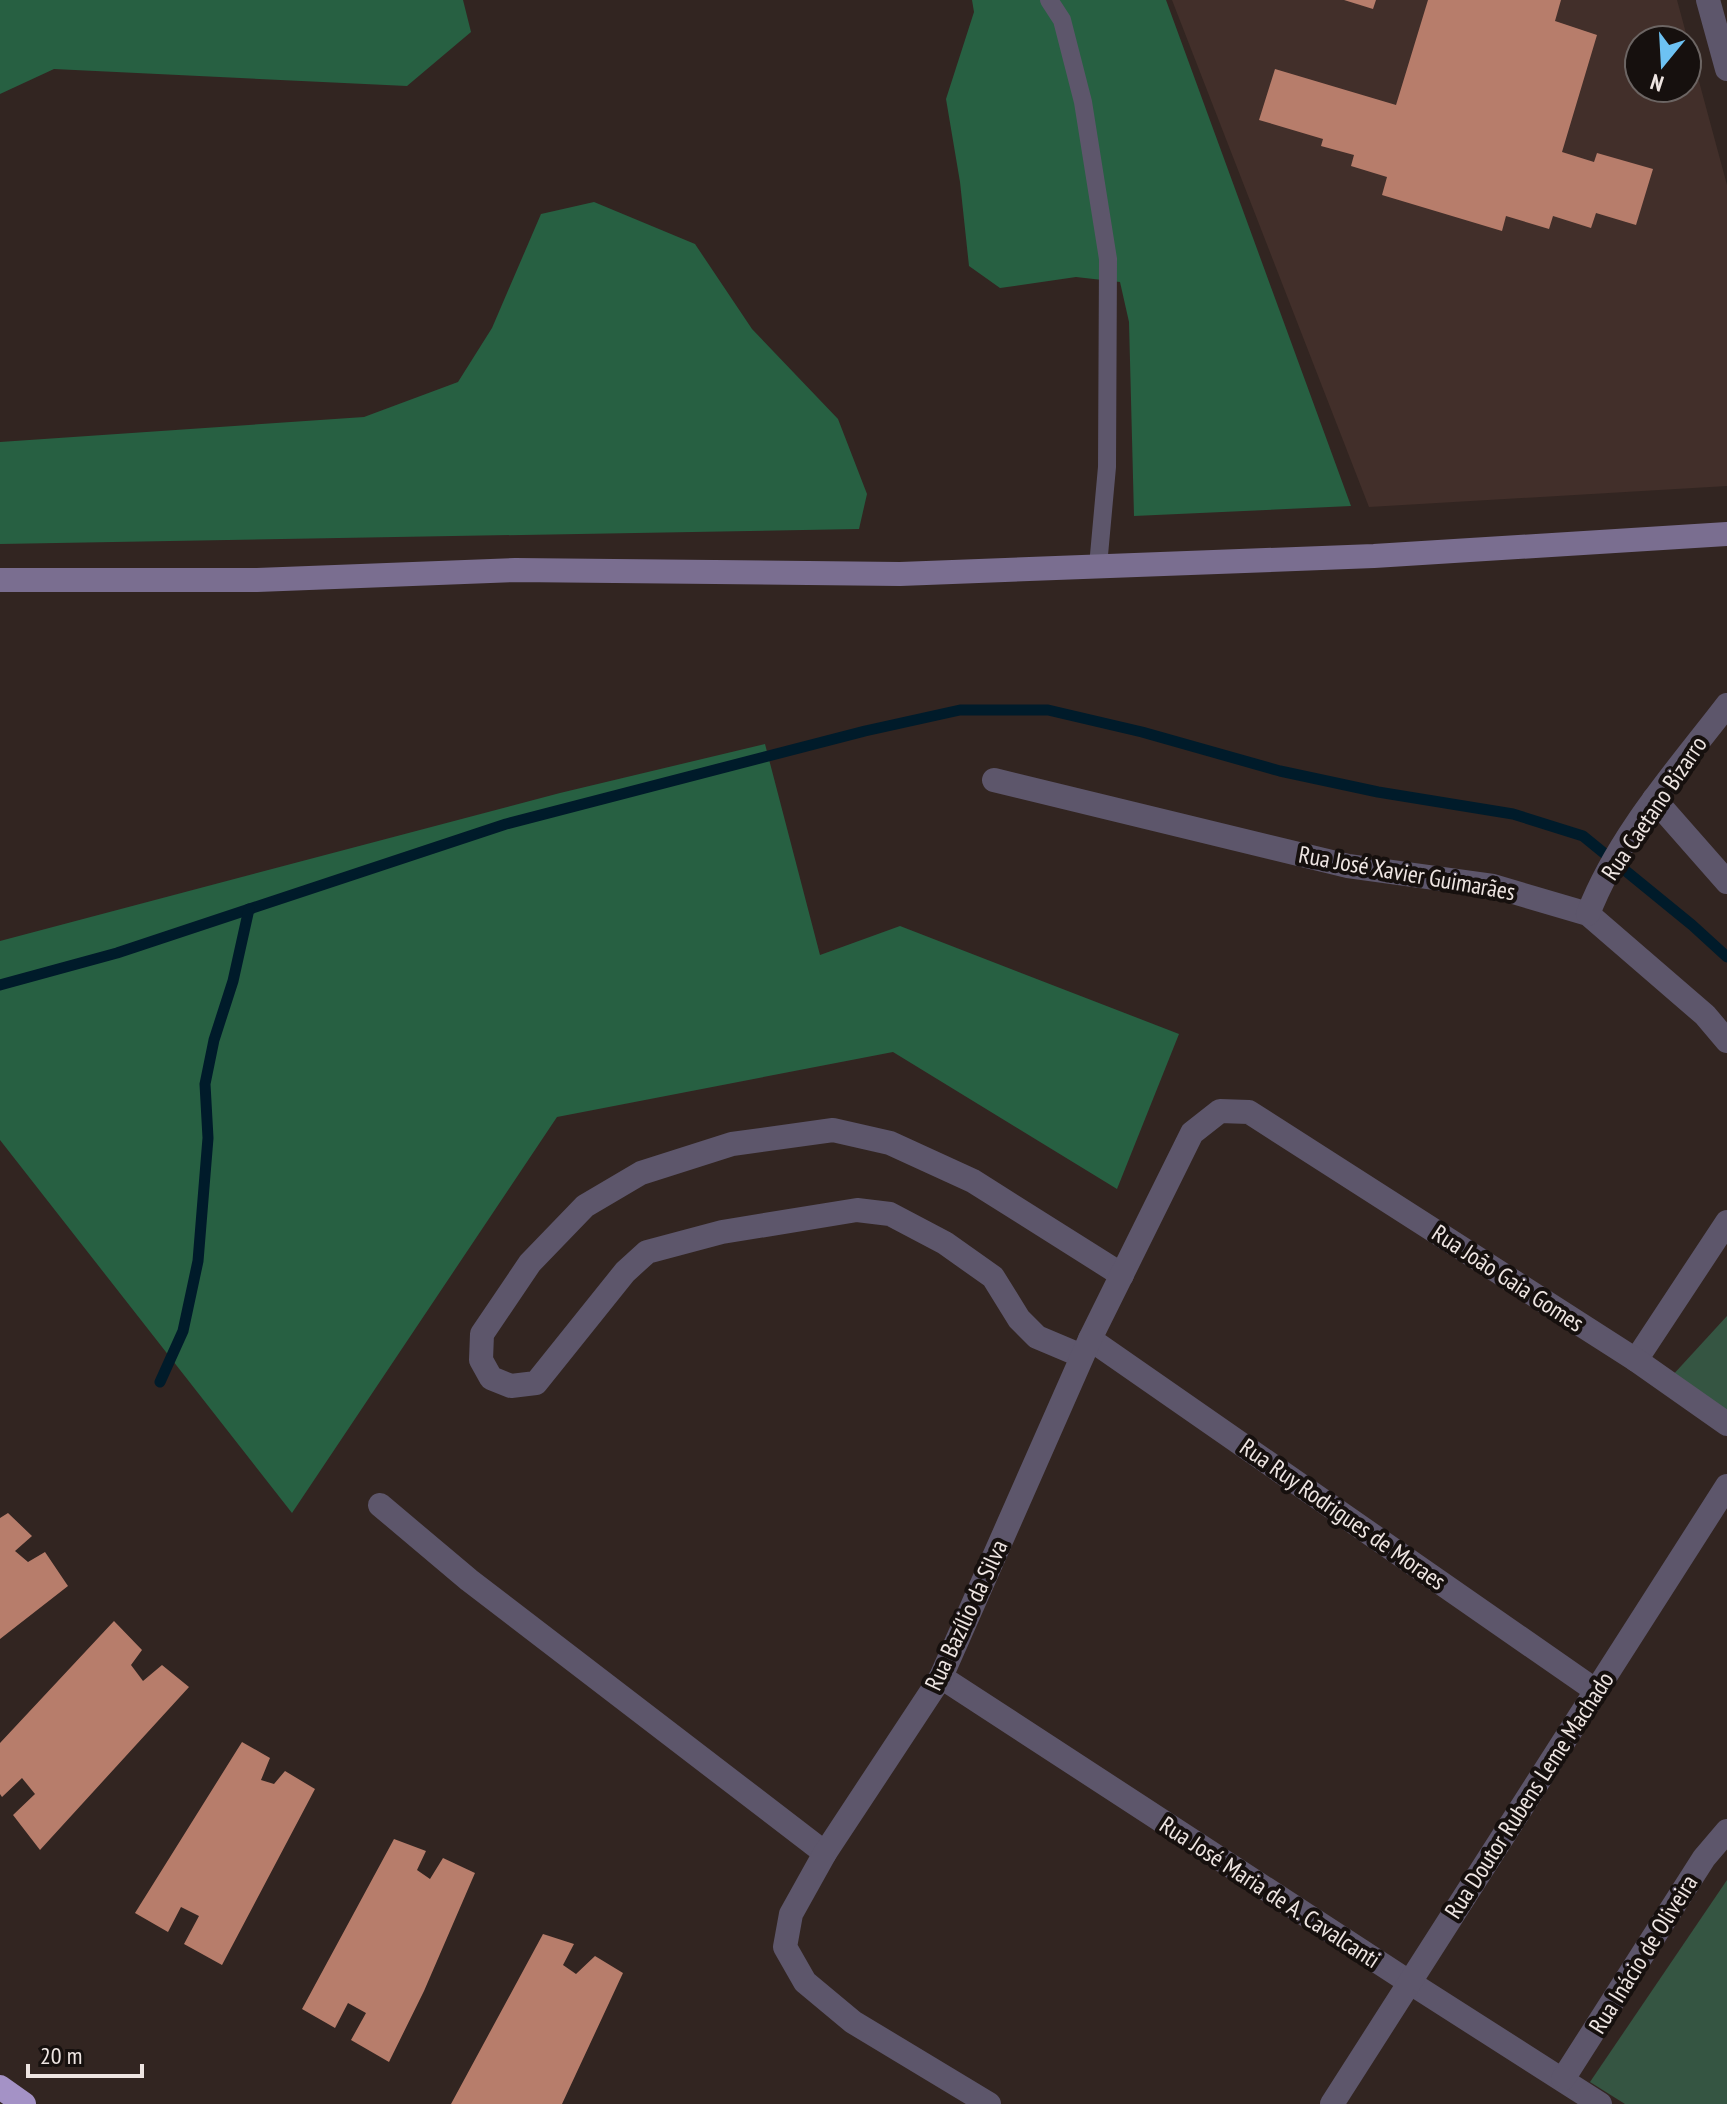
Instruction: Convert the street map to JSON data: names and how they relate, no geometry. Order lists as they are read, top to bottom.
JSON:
{
  "streets": {
    "street": [
      "Rua Caetano Bizarro",
      "Rua José Xavier Guimarães",
      "Rua João Gaia Gomes",
      "Rua Ruy Rodrigues de Moraes",
      "Rua Bazílio da Silva",
      "Rua Doutor Rubens Leme Machado",
      "Rua José Maria de A. Cavalcanti",
      "Rua Inácio de Oliveira"
    ]
  },
  "crossings": [
    ["Rua Caetano Bizarro", "Rua José Xavier Guimarães"],
    ["Rua João Gaia Gomes", "Rua Bazílio da Silva"],
    ["Rua Ruy Rodrigues de Moraes", "Rua Bazílio da Silva"],
    ["Rua Ruy Rodrigues de Moraes", "Rua Doutor Rubens Leme Machado"],
    ["Rua Bazílio da Silva", "Rua José Maria de A. Cavalcanti"],
    ["Rua Doutor Rubens Leme Machado", "Rua José Maria de A. Cavalcanti"],
    ["Rua José Maria de A. Cavalcanti", "Rua Inácio de Oliveira"]
  ],
  "scale_bar": "20 m",
  "north": "bottom"
}
